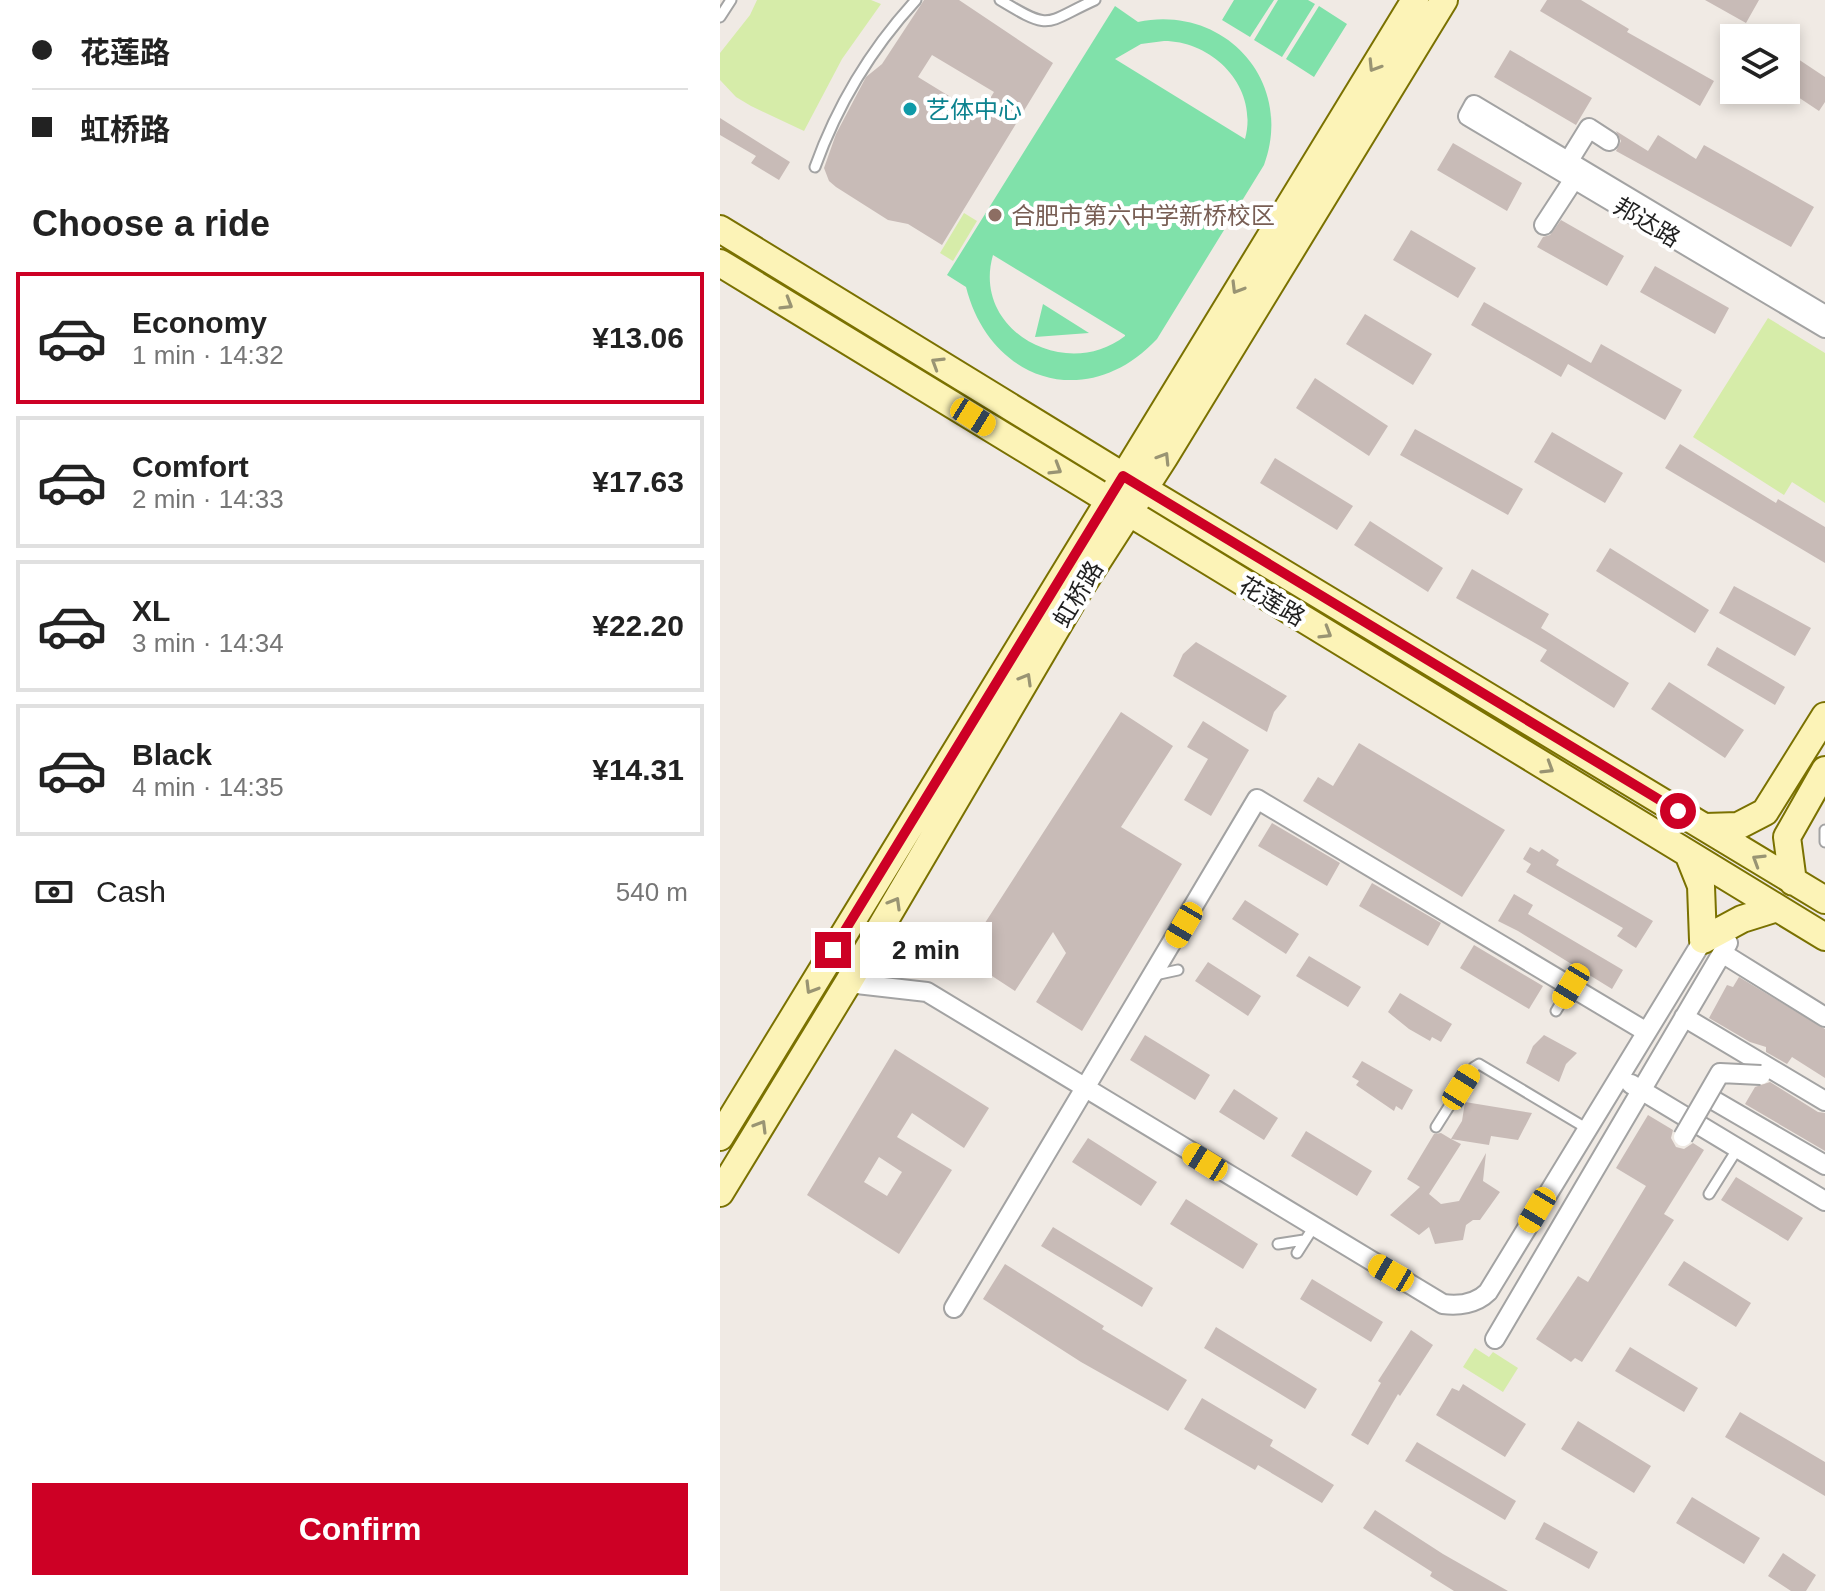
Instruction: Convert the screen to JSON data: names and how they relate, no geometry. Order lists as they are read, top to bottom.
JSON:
{
  "streets": {
    "main road": ["虹桥路", "花莲路"],
    "street": ["邦达路"]
  },
  "crossings": [
    ["虹桥路", "花莲路"]
  ],
  "places": ["艺体中心", "合肥市第六中学新桥校区"],
  "page": {
    "banner": ["花莲路", "虹桥路"],
    "heading": "Choose a ride",
    "list": [
      {
        "name": "Economy",
        "note": "1 min · 14:32",
        "value": "¥13.06"
      },
      {
        "name": "Comfort",
        "note": "2 min · 14:33",
        "value": "¥17.63"
      },
      {
        "name": "XL",
        "note": "3 min · 14:34",
        "value": "¥22.20"
      },
      {
        "name": "Black",
        "note": "4 min · 14:35",
        "value": "¥14.31"
      }
    ],
    "pay": ["Cash", "540 m"],
    "bubble": "2 min",
    "buttons": "Confirm"
  }
}
